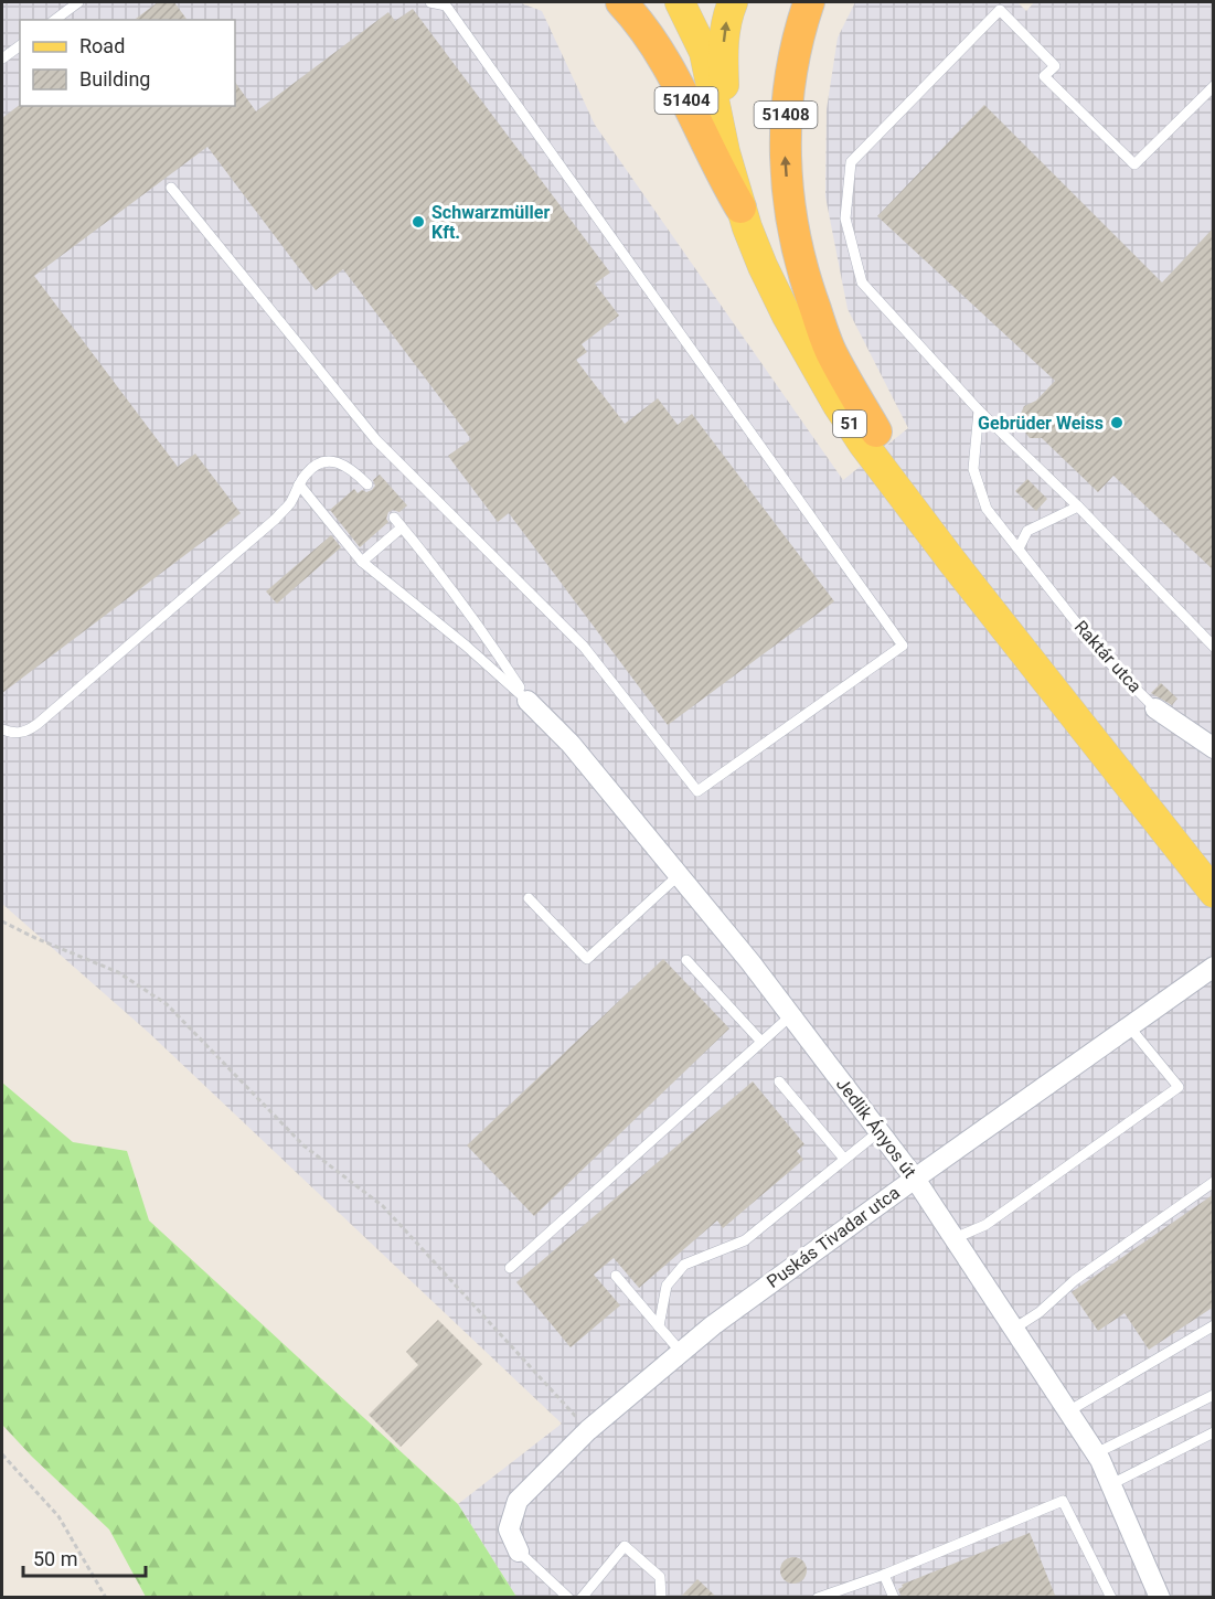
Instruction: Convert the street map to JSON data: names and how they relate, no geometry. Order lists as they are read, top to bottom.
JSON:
{
  "streets": {
    "highway": ["51404", "51408"],
    "main road": ["51"],
    "street": ["Raktár utca", "Jedlik Ányos út", "Puskás Tivadar utca"]
  },
  "crossings": [
    ["51404", "51"],
    ["51408", "51"],
    ["Jedlik Ányos út", "Puskás Tivadar utca"]
  ],
  "places": ["Schwarzmüller Kft.", "Gebrüder Weiss"],
  "legend": ["Road", "Building"],
  "scale_bar": "50 m"
}
